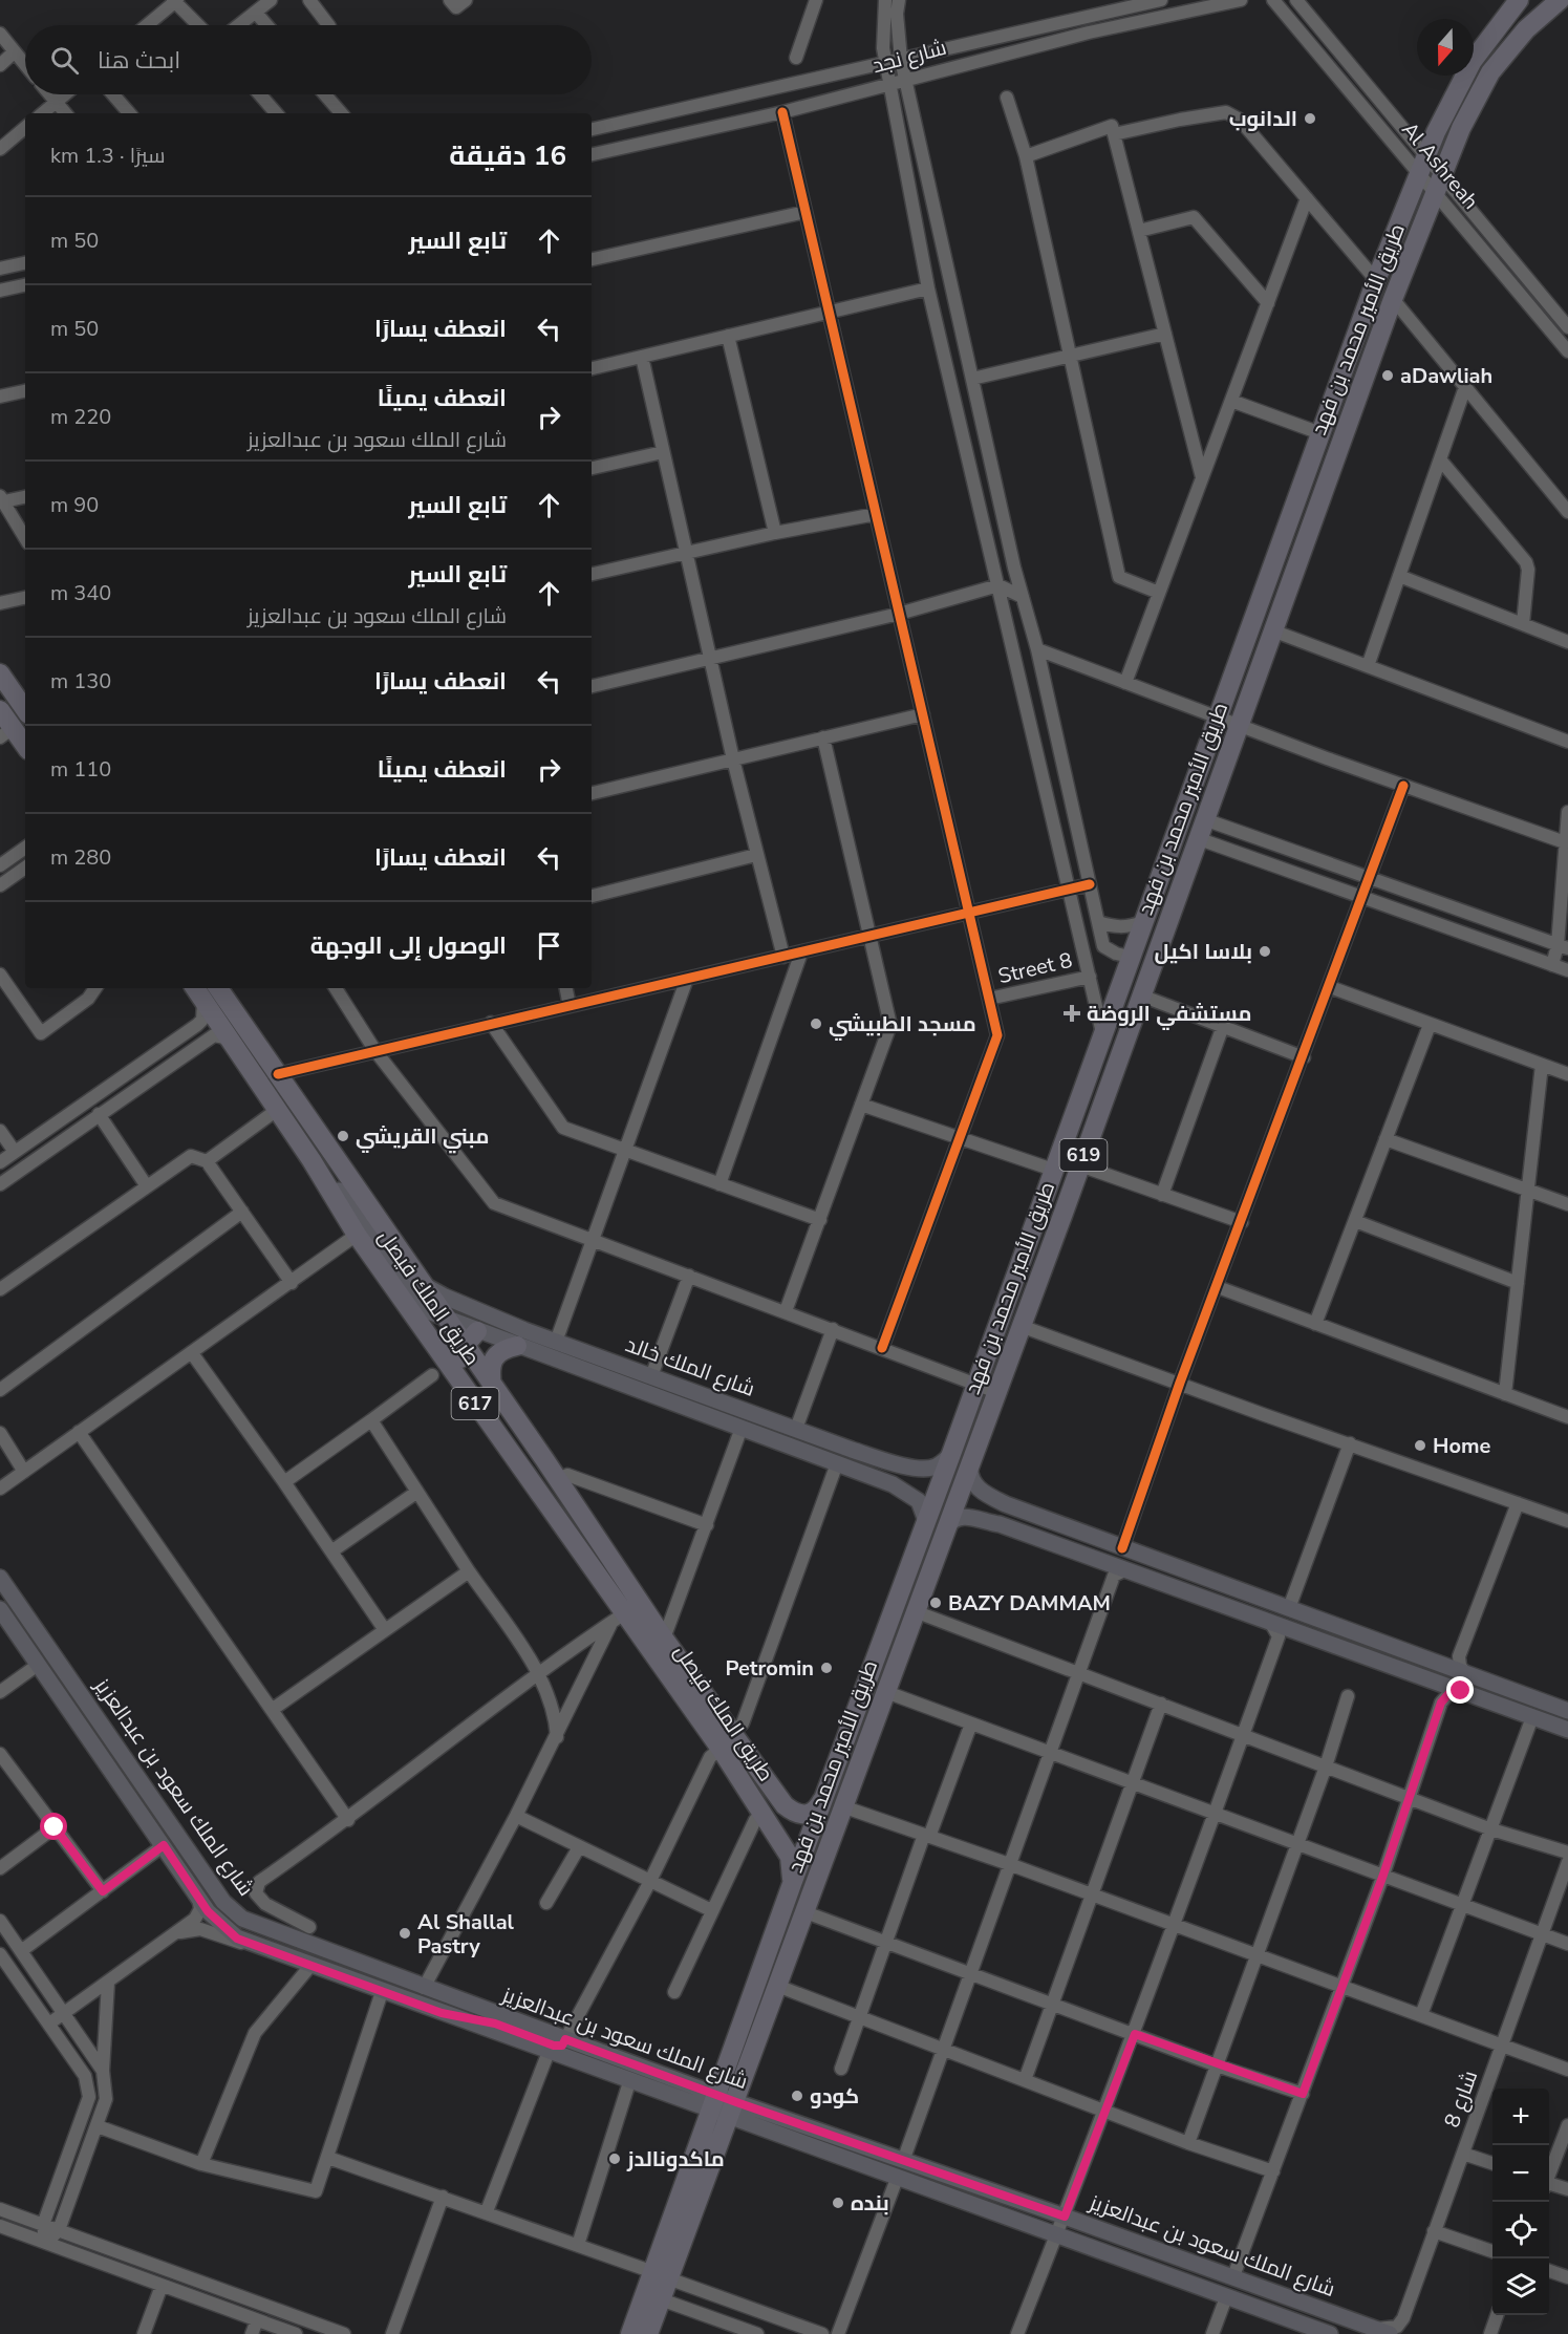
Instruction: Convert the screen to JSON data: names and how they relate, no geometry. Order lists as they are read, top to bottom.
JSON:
{
  "streets": {
    "highway": [
      "طريق الأمير محمد بن فهد",
      "619",
      "طريق الملك فيصل",
      "617"
    ],
    "main road": ["شارع الملك خالد", "شارع الملك سعود بن عبدالعزيز"],
    "street": [
      "شارع نجد",
      "Al Ashreah",
      "Street 8",
      "شارع 8"
    ]
  },
  "crossings": [
    ["Al Ashreah", "طريق الأمير محمد بن فهد"],
    ["طريق الأمير محمد بن فهد", "طريق الملك فيصل"],
    ["طريق الأمير محمد بن فهد", "شارع الملك خالد"],
    ["طريق الأمير محمد بن فهد", "شارع الملك سعود بن عبدالعزيز"],
    ["طريق الملك فيصل", "شارع الملك خالد"],
    ["شارع الملك سعود بن عبدالعزيز", "شارع 8"]
  ],
  "places": {
    "other": [
      "الدانوب",
      "aDawliah",
      "بلاسا اكيل",
      "مسجد الطبيشي",
      "مبني القريشي",
      "Home",
      "BAZY DAMMAM",
      "Petromin",
      "Al Shallal Pastry",
      "كودو",
      "ماكدونالدز",
      "بنده"
    ],
    "health": ["مستشفي الروضة"]
  },
  "north": "bottom",
  "page": {
    "search": "ابحث هنا",
    "heading": ["16 دقيقة", "سيرًا · 1.3 km"],
    "list": [
      ["تابع السير", "50 m"],
      ["انعطف يسارًا", "50 m"],
      ["انعطف يمينًا", "شارع الملك سعود بن عبدالعزيز", "220 m"],
      ["تابع السير", "90 m"],
      ["تابع السير", "شارع الملك سعود بن عبدالعزيز", "340 m"],
      ["انعطف يسارًا", "130 m"],
      ["انعطف يمينًا", "110 m"],
      ["انعطف يسارًا", "280 m"],
      "الوصول إلى الوجهة"
    ],
    "map_buttons": ["+", "−"]
  }
}
